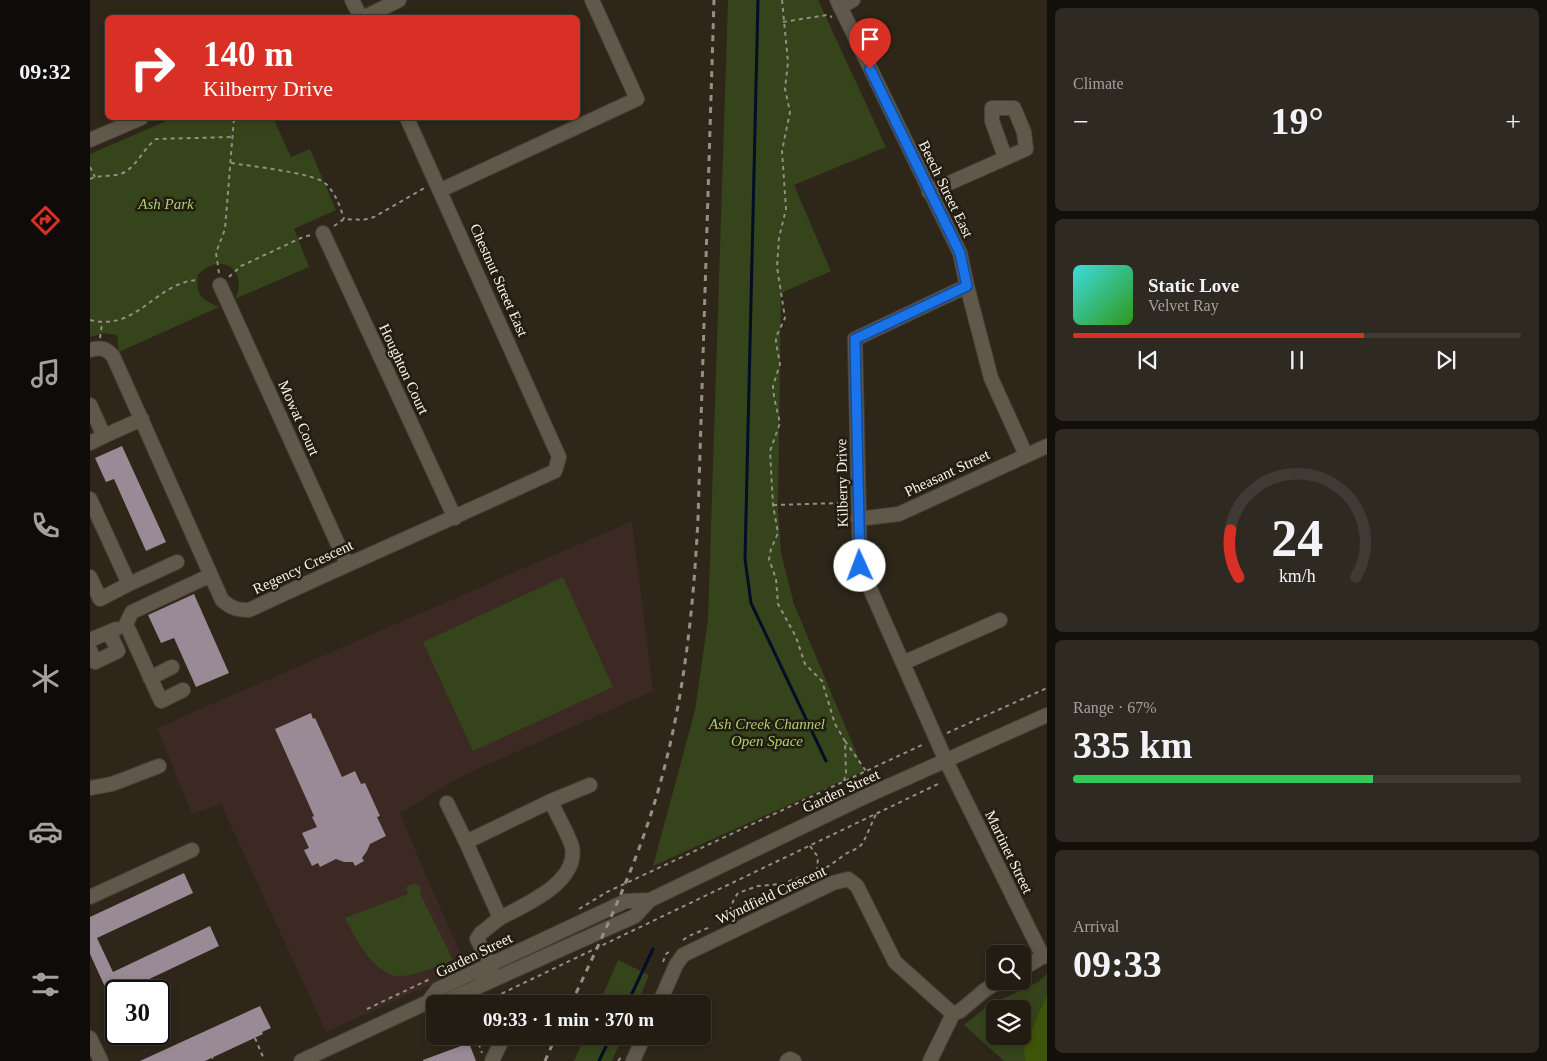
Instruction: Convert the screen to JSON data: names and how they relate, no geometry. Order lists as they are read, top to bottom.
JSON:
{
  "streets": {
    "street": [
      "Beech Street East",
      "Chestnut Street East",
      "Houghton Court",
      "Mowat Court",
      "Pheasant Street",
      "Kilberry Drive",
      "Regency Crescent",
      "Garden Street",
      "Martinet Street",
      "Wyndfield Crescent"
    ]
  },
  "crossings": [
    ["Beech Street East", "Pheasant Street"],
    ["Beech Street East", "Kilberry Drive"],
    ["Chestnut Street East", "Regency Crescent"],
    ["Houghton Court", "Regency Crescent"],
    ["Mowat Court", "Regency Crescent"],
    ["Pheasant Street", "Kilberry Drive"],
    ["Kilberry Drive", "Garden Street"],
    ["Kilberry Drive", "Martinet Street"],
    ["Garden Street", "Martinet Street"]
  ],
  "parks": ["Ash Park", "Ash Creek Channel Open Space"],
  "page": {
    "tabs": "09:32",
    "tile": [
      "Climate",
      ["Range · 67%", "335 km"],
      ["Arrival", "09:33"]
    ],
    "turn": ["140 m", "Kilberry Drive"],
    "heat": ["−", "19°", "+"],
    "song": ["Static Love", "Velvet Ray"],
    "limit": "30",
    "trip": "09:33 · 1 min · 370 m",
    "gauge": ["24", "km/h"]
  }
}
